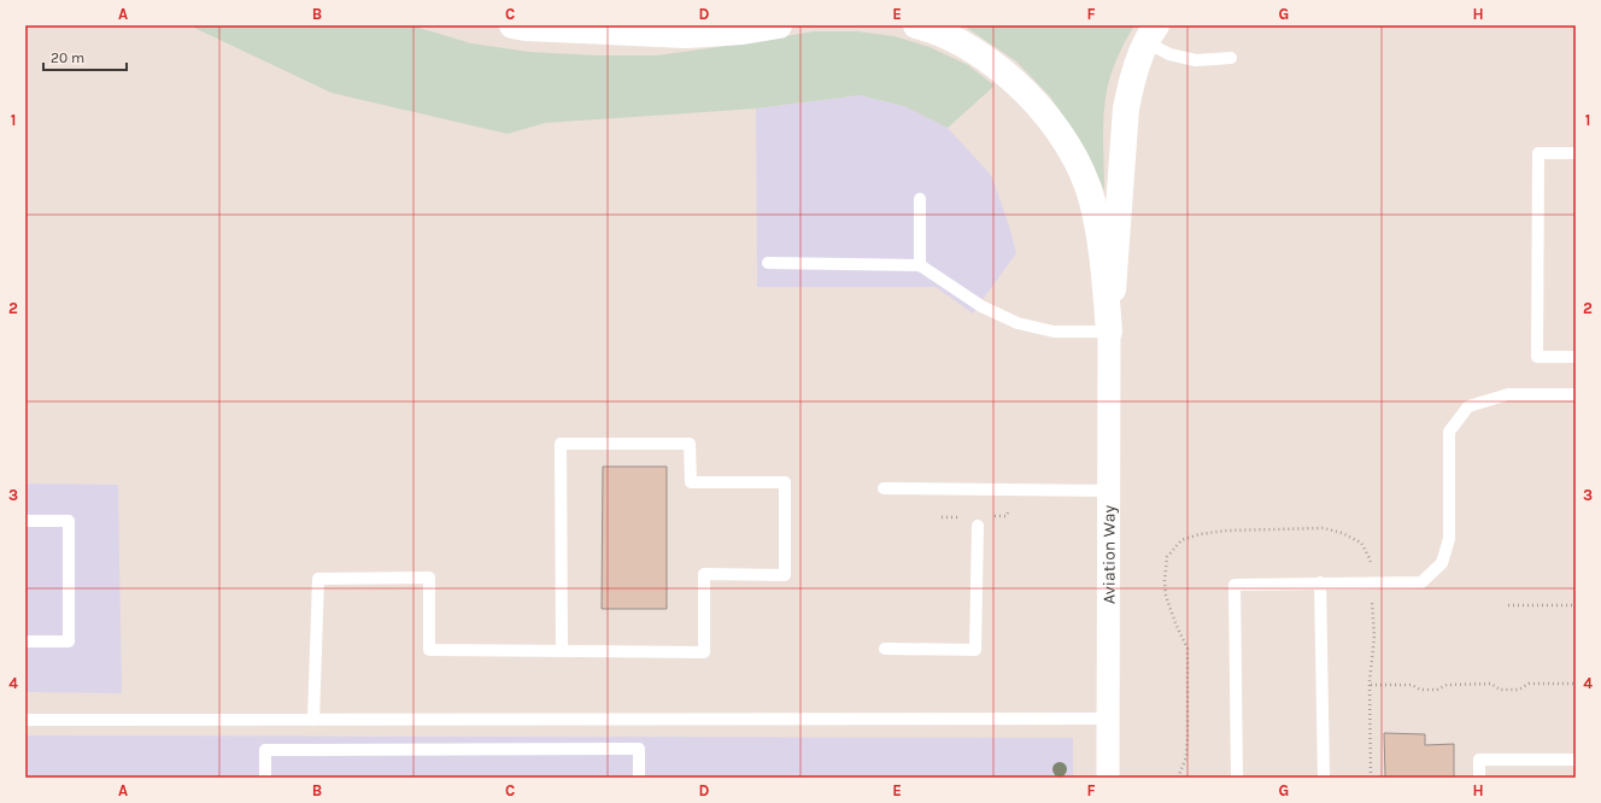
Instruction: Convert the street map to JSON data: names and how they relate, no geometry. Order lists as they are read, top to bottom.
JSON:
{
  "streets": {
    "street": ["Aviation Way"]
  },
  "scale_bar": "20 m",
  "grid": {
    "columns": [
      "A",
      "B",
      "C",
      "D",
      "E",
      "F",
      "G",
      "H"
    ],
    "rows": [
      "1",
      "2",
      "3",
      "4"
    ]
  }
}
